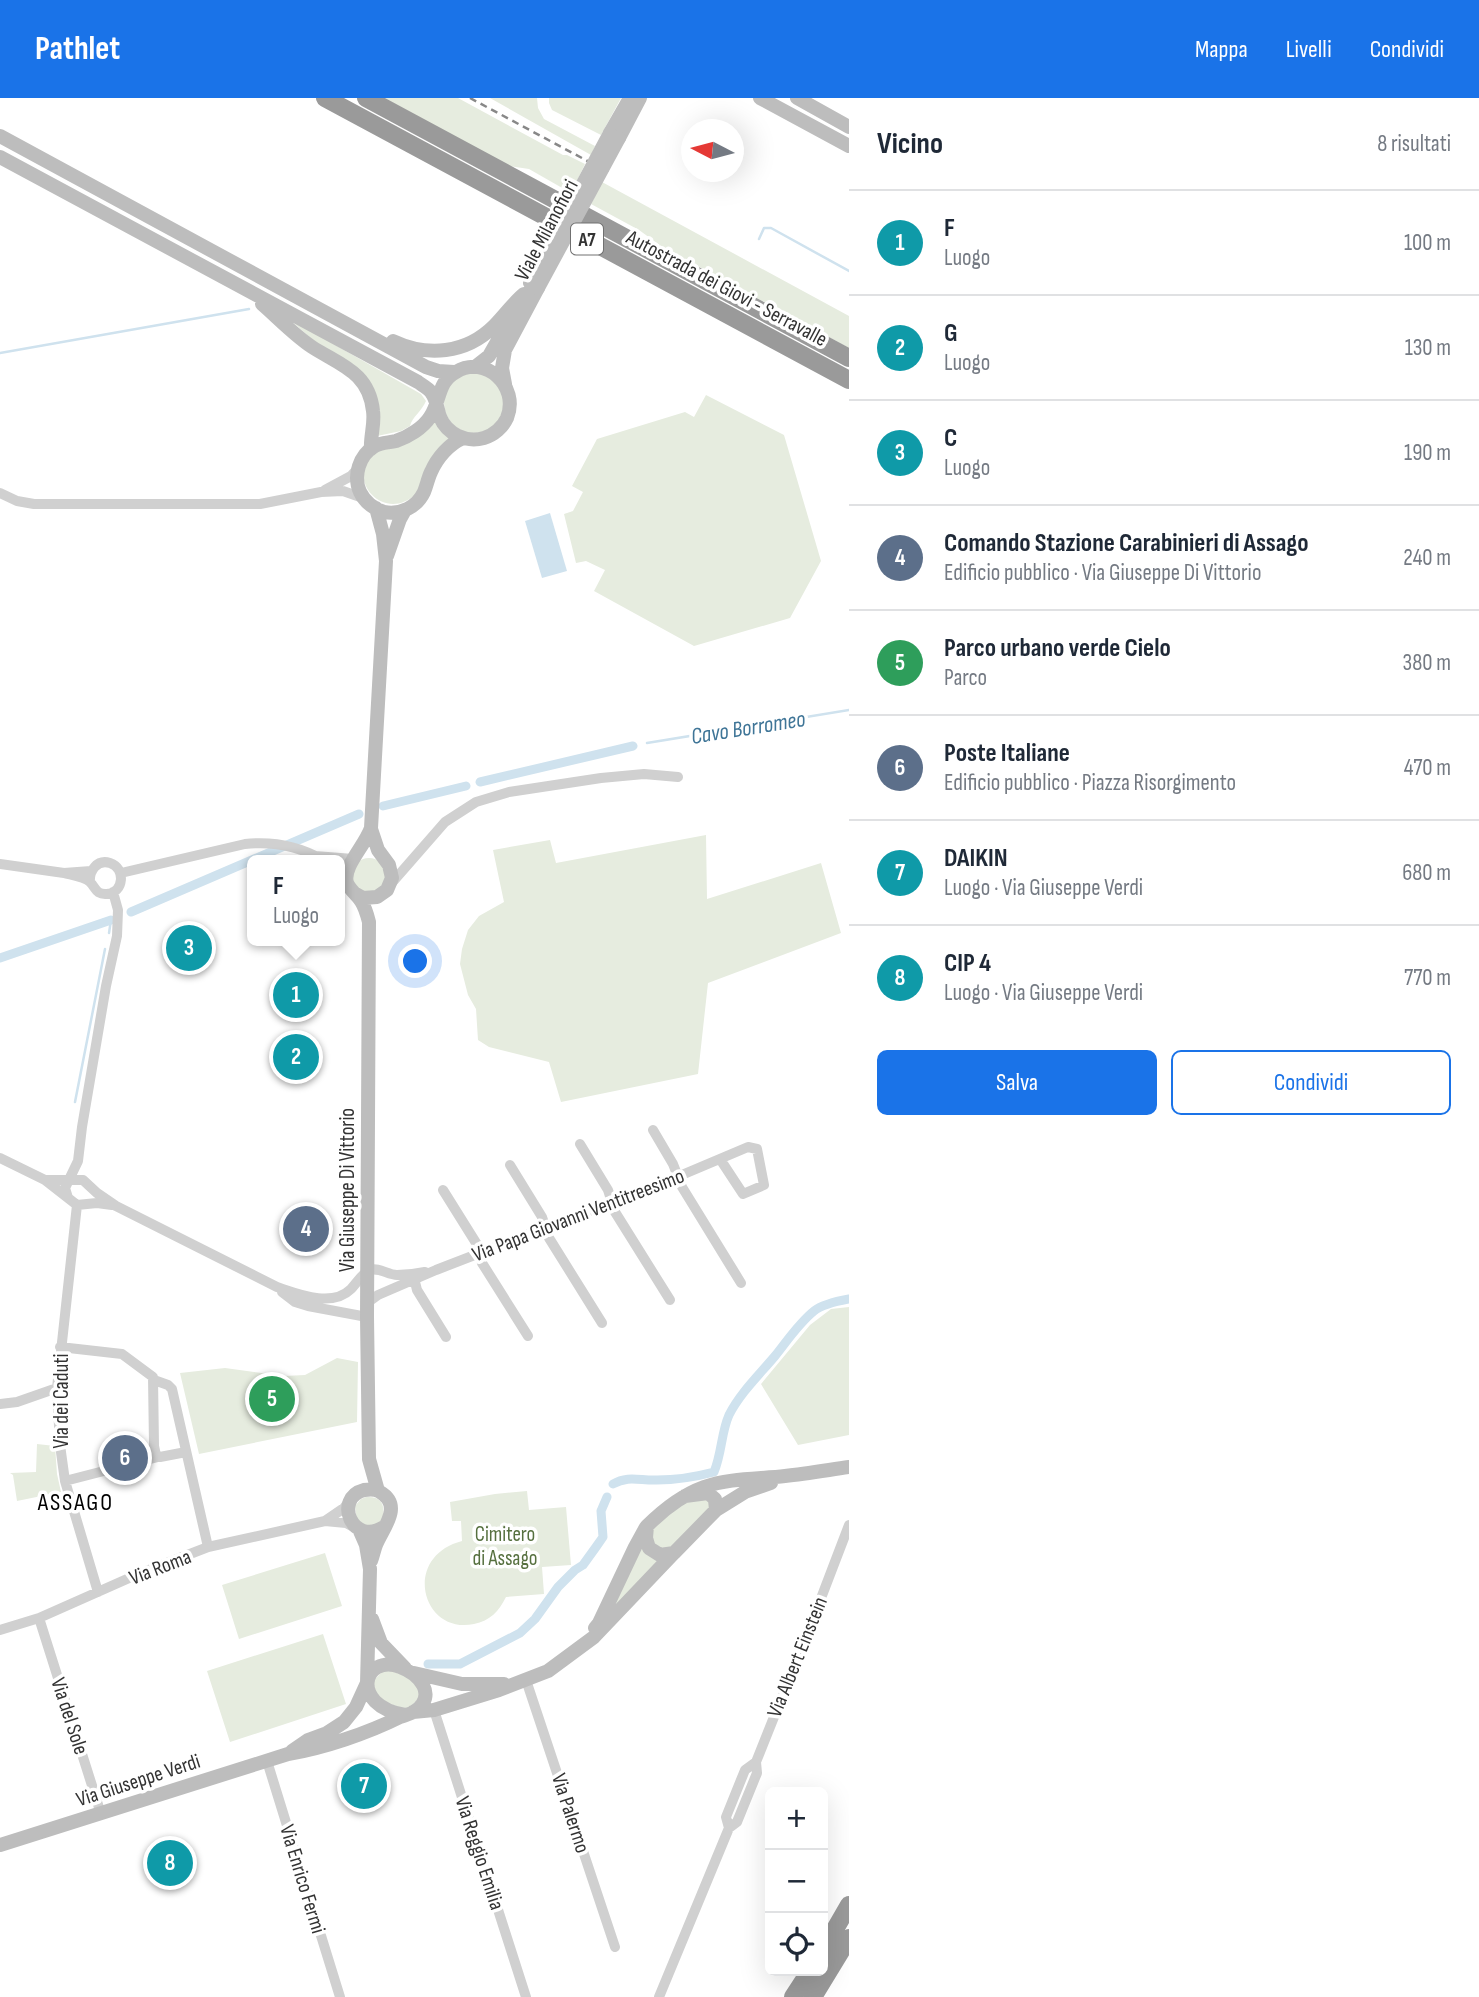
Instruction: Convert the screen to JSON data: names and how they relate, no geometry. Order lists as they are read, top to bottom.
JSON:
{
  "streets": {
    "highway": ["A7", "Autostrada dei Giovi - Serravalle"],
    "main road": ["Viale Milanofiori", "Via Giuseppe Di Vittorio", "Via Giuseppe Verdi"],
    "street": [
      "Via Papa Giovanni Ventitreesimo",
      "Via dei Caduti",
      "Via Roma",
      "Via Albert Einstein",
      "Via del Sole",
      "Via Palermo",
      "Via Reggio Emilia",
      "Via Enrico Fermi"
    ]
  },
  "crossings": [
    ["Via Giuseppe Di Vittorio", "Via Papa Giovanni Ventitreesimo"],
    ["Via Giuseppe Di Vittorio", "Via Roma"],
    ["Via dei Caduti", "Via Roma"],
    ["Via Roma", "Via del Sole"],
    ["Via del Sole", "Via Giuseppe Verdi"],
    ["Via Giuseppe Verdi", "Via Enrico Fermi"]
  ],
  "districts": ["ASSAGO"],
  "water": ["Cavo Borromeo"],
  "parks": ["Cimitero di Assago"],
  "north": "left",
  "page": {
    "header": "Pathlet",
    "nav": ["Mappa", "Livelli", "Condividi"],
    "heading": ["Vicino", "8 risultati"],
    "list": [
      {
        "mark": "1",
        "name": "F",
        "note": "Luogo",
        "value": "100 m"
      },
      {
        "mark": "2",
        "name": "G",
        "note": "Luogo",
        "value": "130 m"
      },
      {
        "mark": "3",
        "name": "C",
        "note": "Luogo",
        "value": "190 m"
      },
      {
        "mark": "4",
        "name": "Comando Stazione Carabinieri di Assago",
        "note": "Edificio pubblico · Via Giuseppe Di Vittorio",
        "value": "240 m"
      },
      {
        "mark": "5",
        "name": "Parco urbano verde Cielo",
        "note": "Parco",
        "value": "380 m"
      },
      {
        "mark": "6",
        "name": "Poste Italiane",
        "note": "Edificio pubblico · Piazza Risorgimento",
        "value": "470 m"
      },
      {
        "mark": "7",
        "name": "DAIKIN",
        "note": "Luogo · Via Giuseppe Verdi",
        "value": "680 m"
      },
      {
        "mark": "8",
        "name": "CIP 4",
        "note": "Luogo · Via Giuseppe Verdi",
        "value": "770 m"
      }
    ],
    "popup": ["F", "Luogo"],
    "pins": [
      "3",
      "1",
      "2",
      "4",
      "5",
      "6",
      "7",
      "8"
    ],
    "buttons": ["Salva", "Condividi"],
    "map_buttons": ["+", "−"]
  }
}
